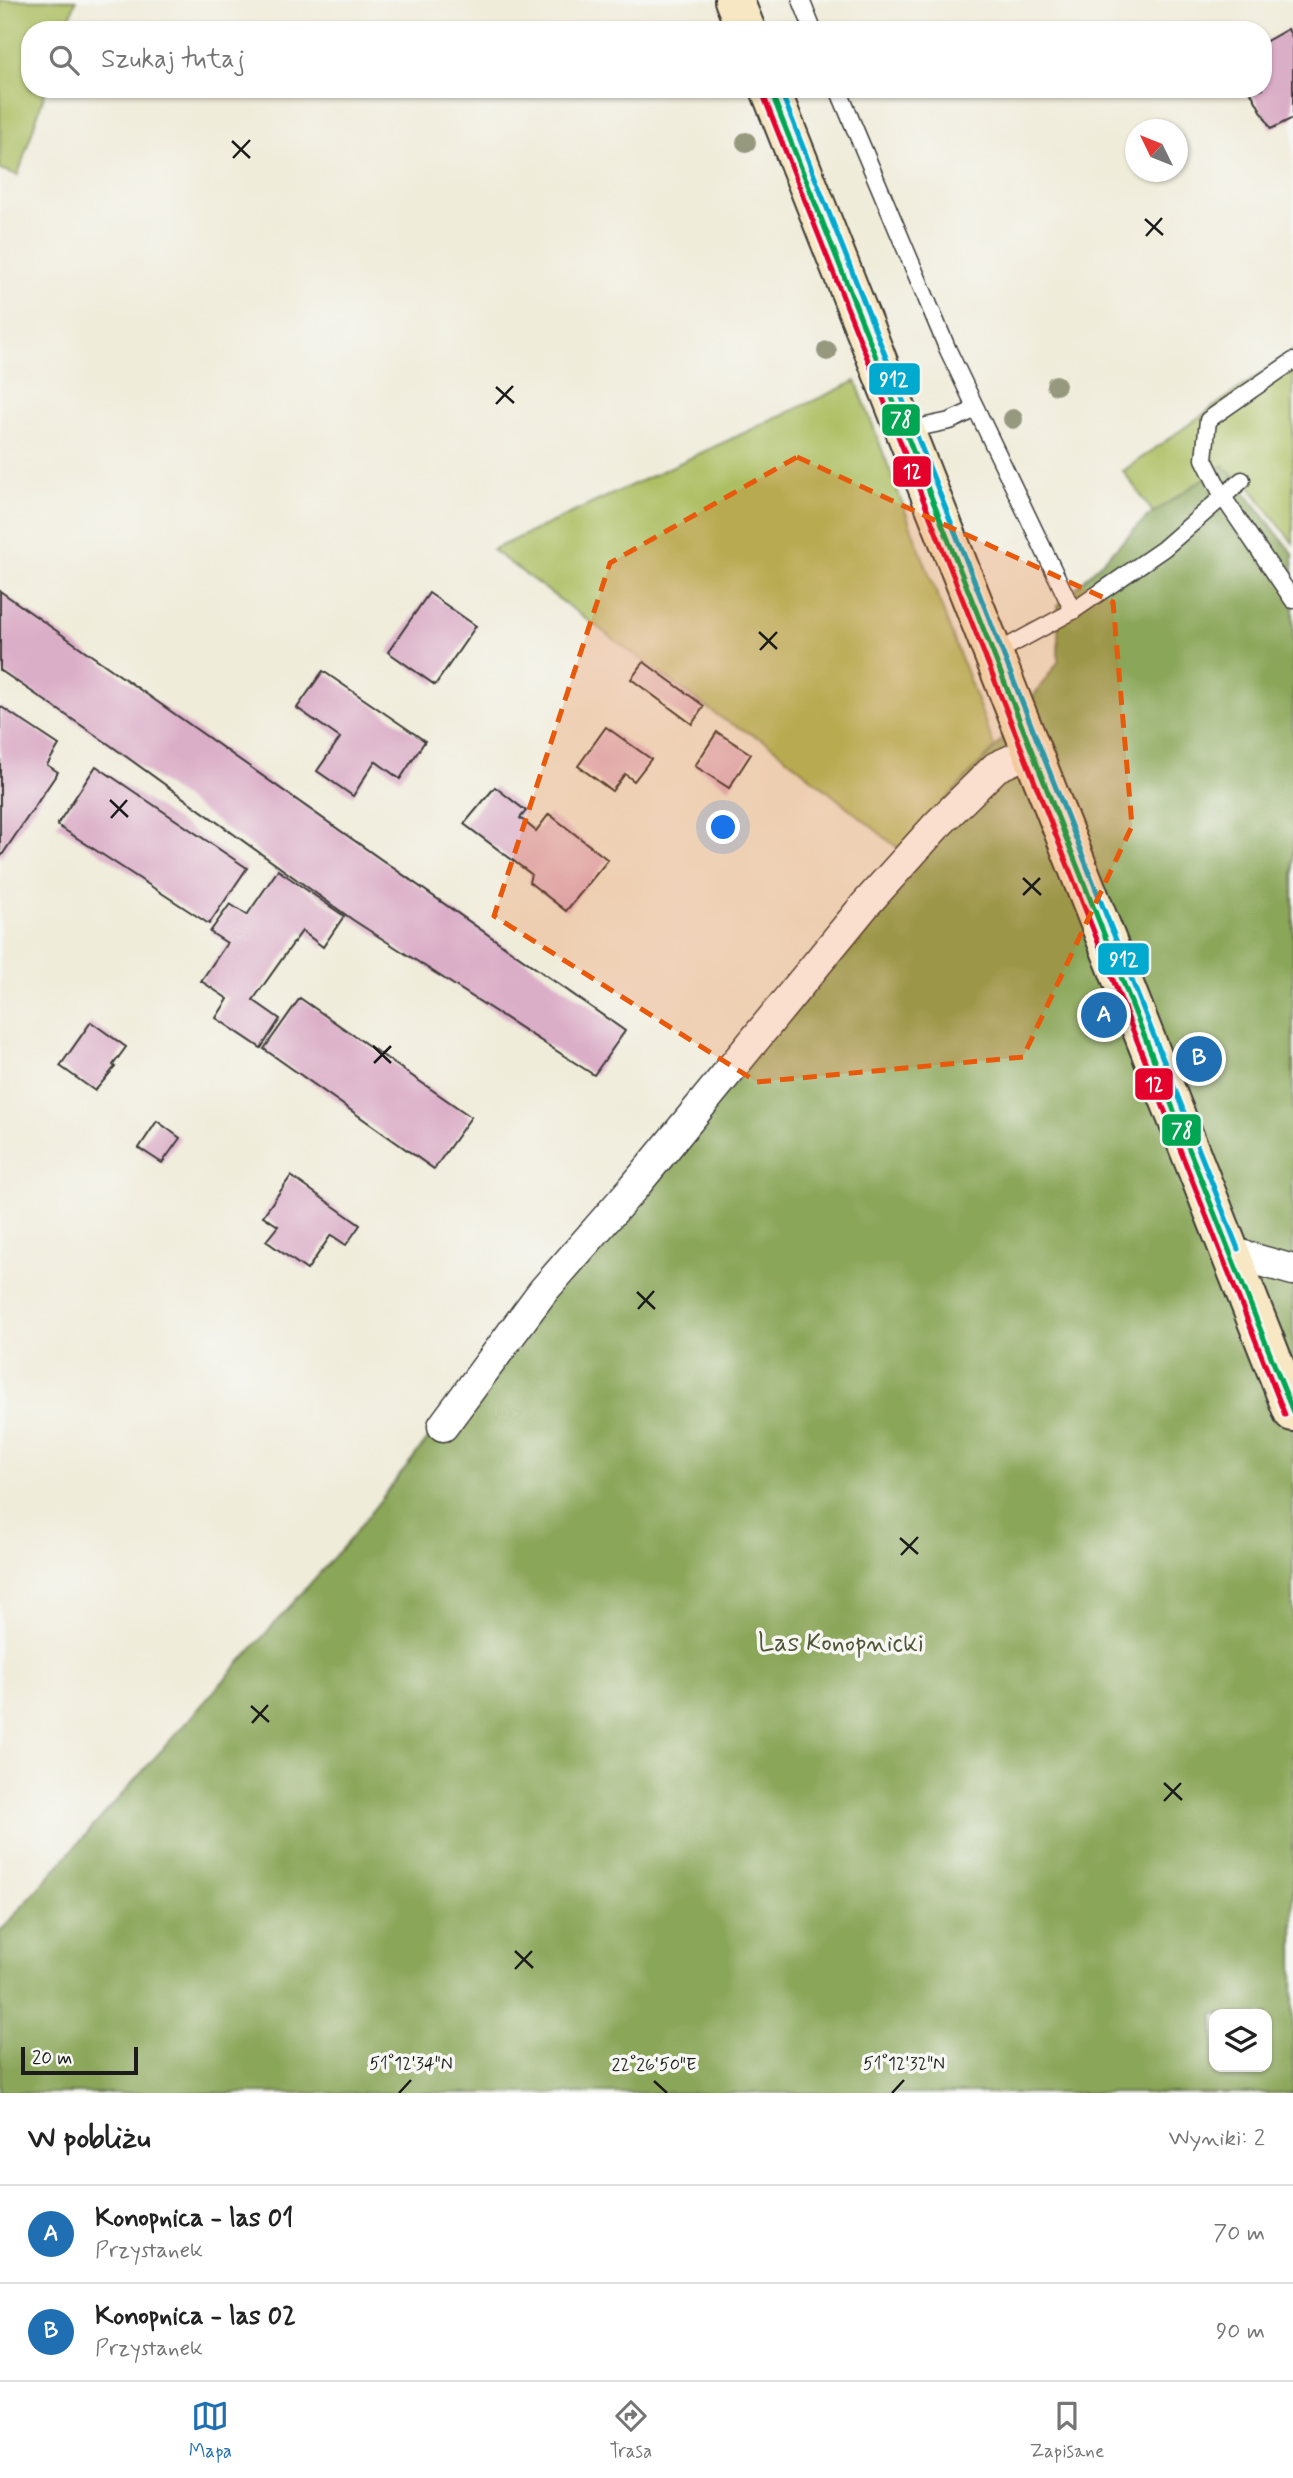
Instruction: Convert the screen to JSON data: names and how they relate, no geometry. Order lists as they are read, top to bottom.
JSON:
{
  "parks": ["Las Konopnicki"],
  "lines": ["transit line 78", "transit line 12", "transit line 912"],
  "scale_bar": "20 m",
  "north": "top left",
  "page": {
    "search": "Szukaj tutaj",
    "pins": ["A", "B"],
    "scale": "20 m",
    "heading": ["W pobliżu", "Wyniki: 2"],
    "list": [
      {
        "mark": "A",
        "name": "Konopnica - las 01",
        "note": "Przystanek",
        "value": "70 m"
      },
      {
        "mark": "B",
        "name": "Konopnica - las 02",
        "note": "Przystanek",
        "value": "90 m"
      }
    ],
    "nav": ["Mapa", "Trasa", "Zapisane"]
  },
  "coordinates": ["51°12'34\"N", "51°12'32\"N", "22°26'50\"E"]
}
